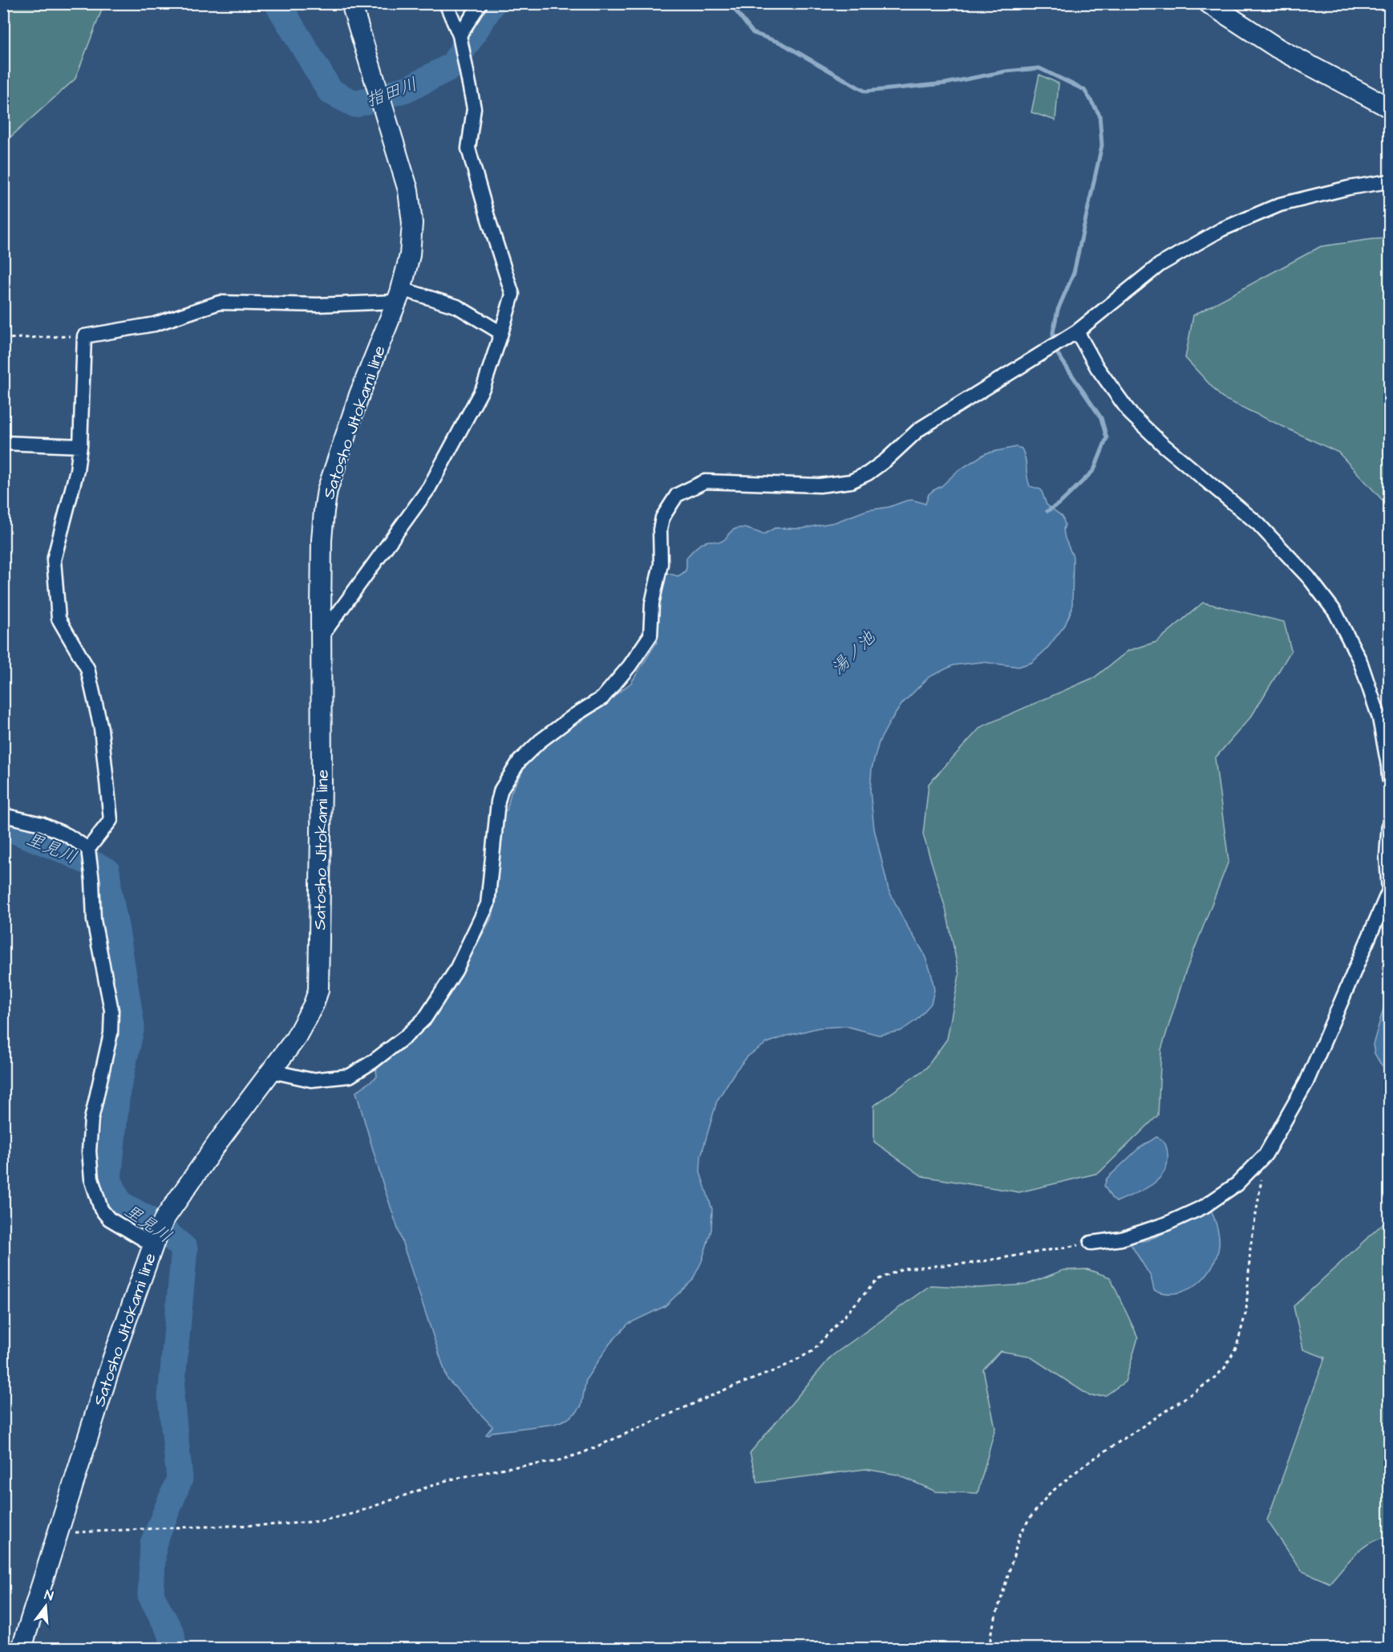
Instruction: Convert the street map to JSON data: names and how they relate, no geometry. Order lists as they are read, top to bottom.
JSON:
{
  "streets": {
    "main road": ["Satosho Jitokami line"]
  },
  "water": ["指田川", "湯ノ池", "里見川"],
  "north": "top"
}
